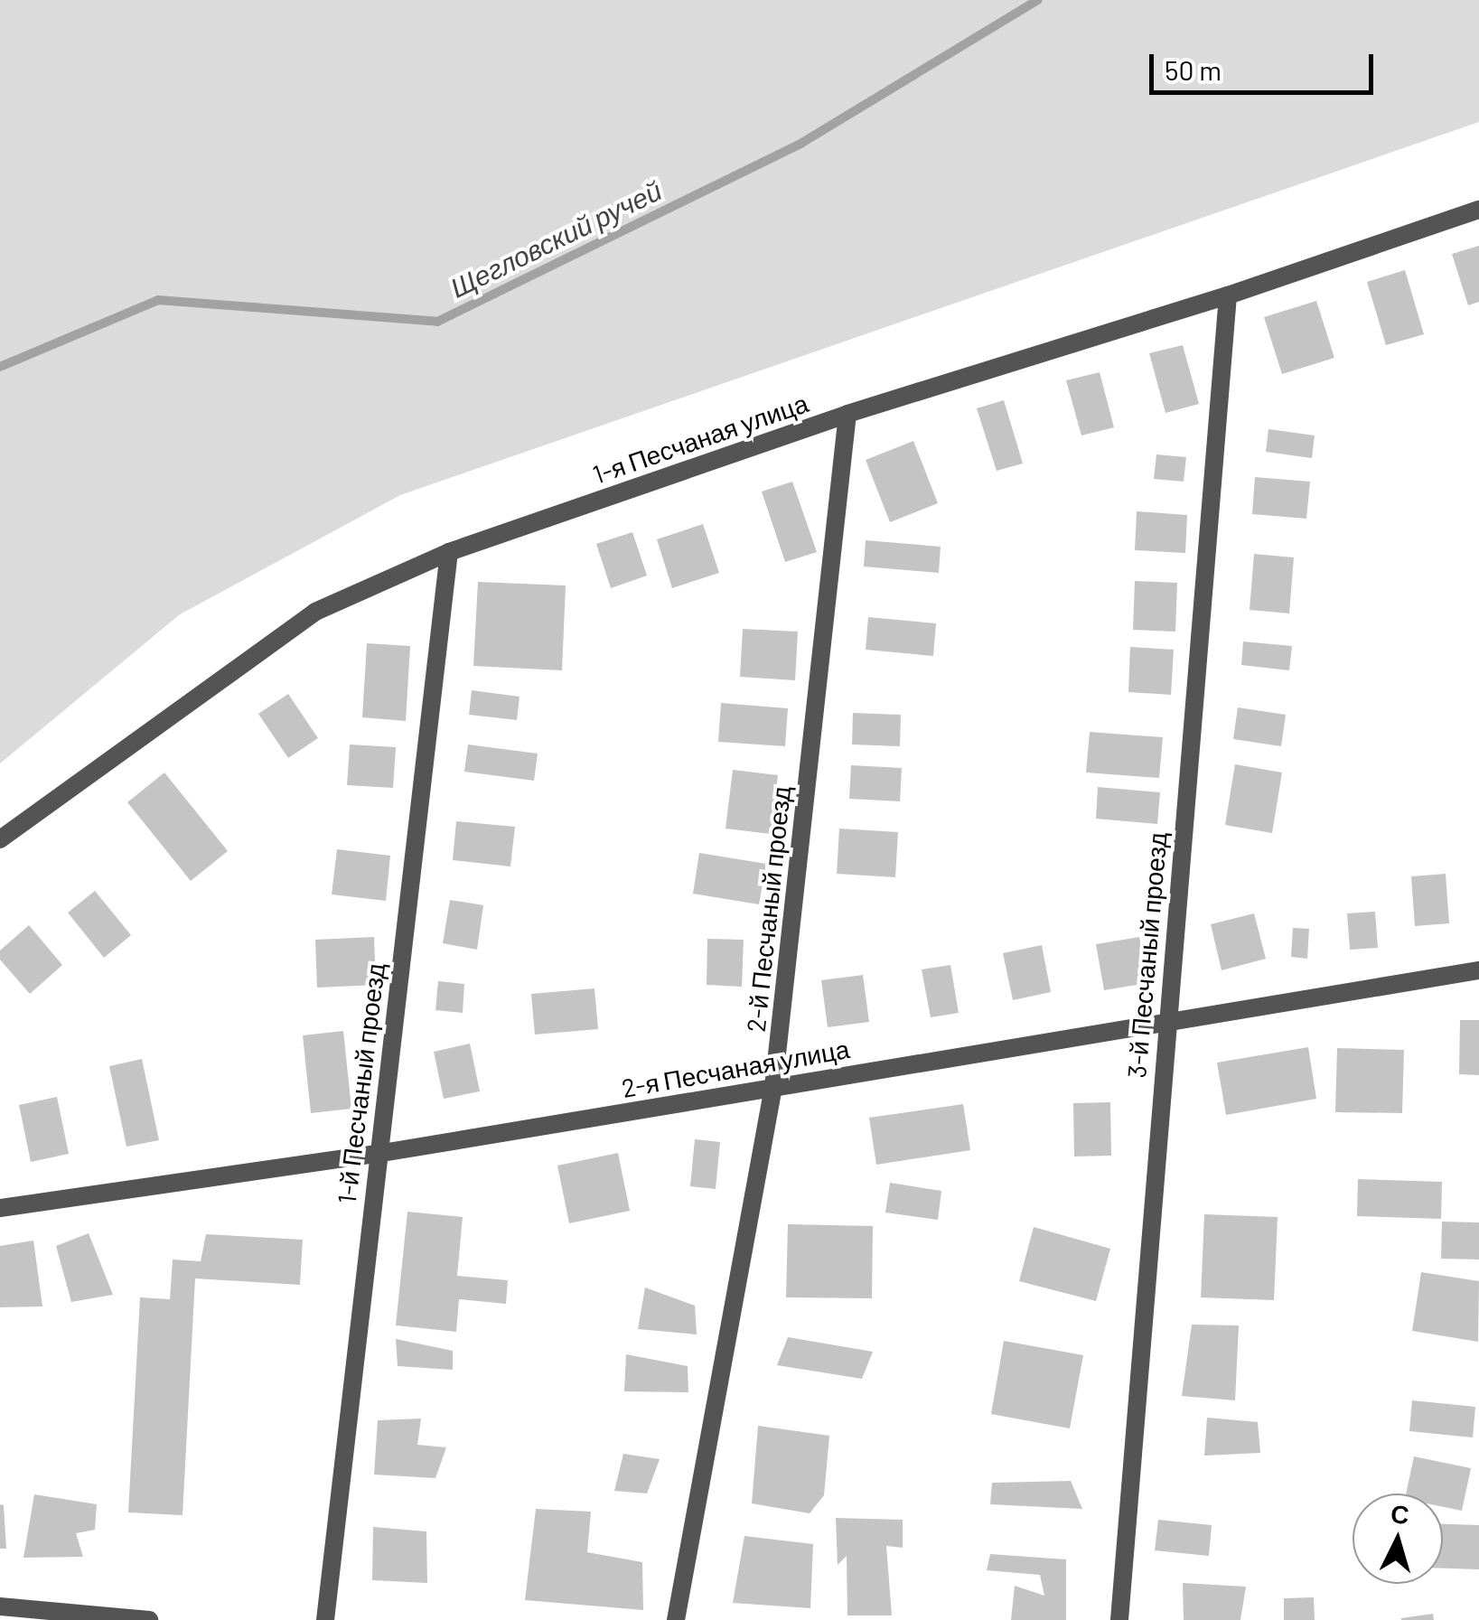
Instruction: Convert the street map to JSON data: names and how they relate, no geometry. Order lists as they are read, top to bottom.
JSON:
{
  "streets": {
    "street": [
      "1-я Песчаная улица",
      "2-й Песчаный проезд",
      "3-й Песчаный проезд",
      "2-я Песчаная улица",
      "1-й Песчаный проезд"
    ]
  },
  "crossings": [
    ["1-я Песчаная улица", "2-й Песчаный проезд"],
    ["1-я Песчаная улица", "3-й Песчаный проезд"],
    ["1-я Песчаная улица", "1-й Песчаный проезд"],
    ["2-й Песчаный проезд", "2-я Песчаная улица"],
    ["3-й Песчаный проезд", "2-я Песчаная улица"],
    ["2-я Песчаная улица", "1-й Песчаный проезд"]
  ],
  "water": ["Щегловский ручей"],
  "scale_bar": "50 m",
  "north": "top"
}
